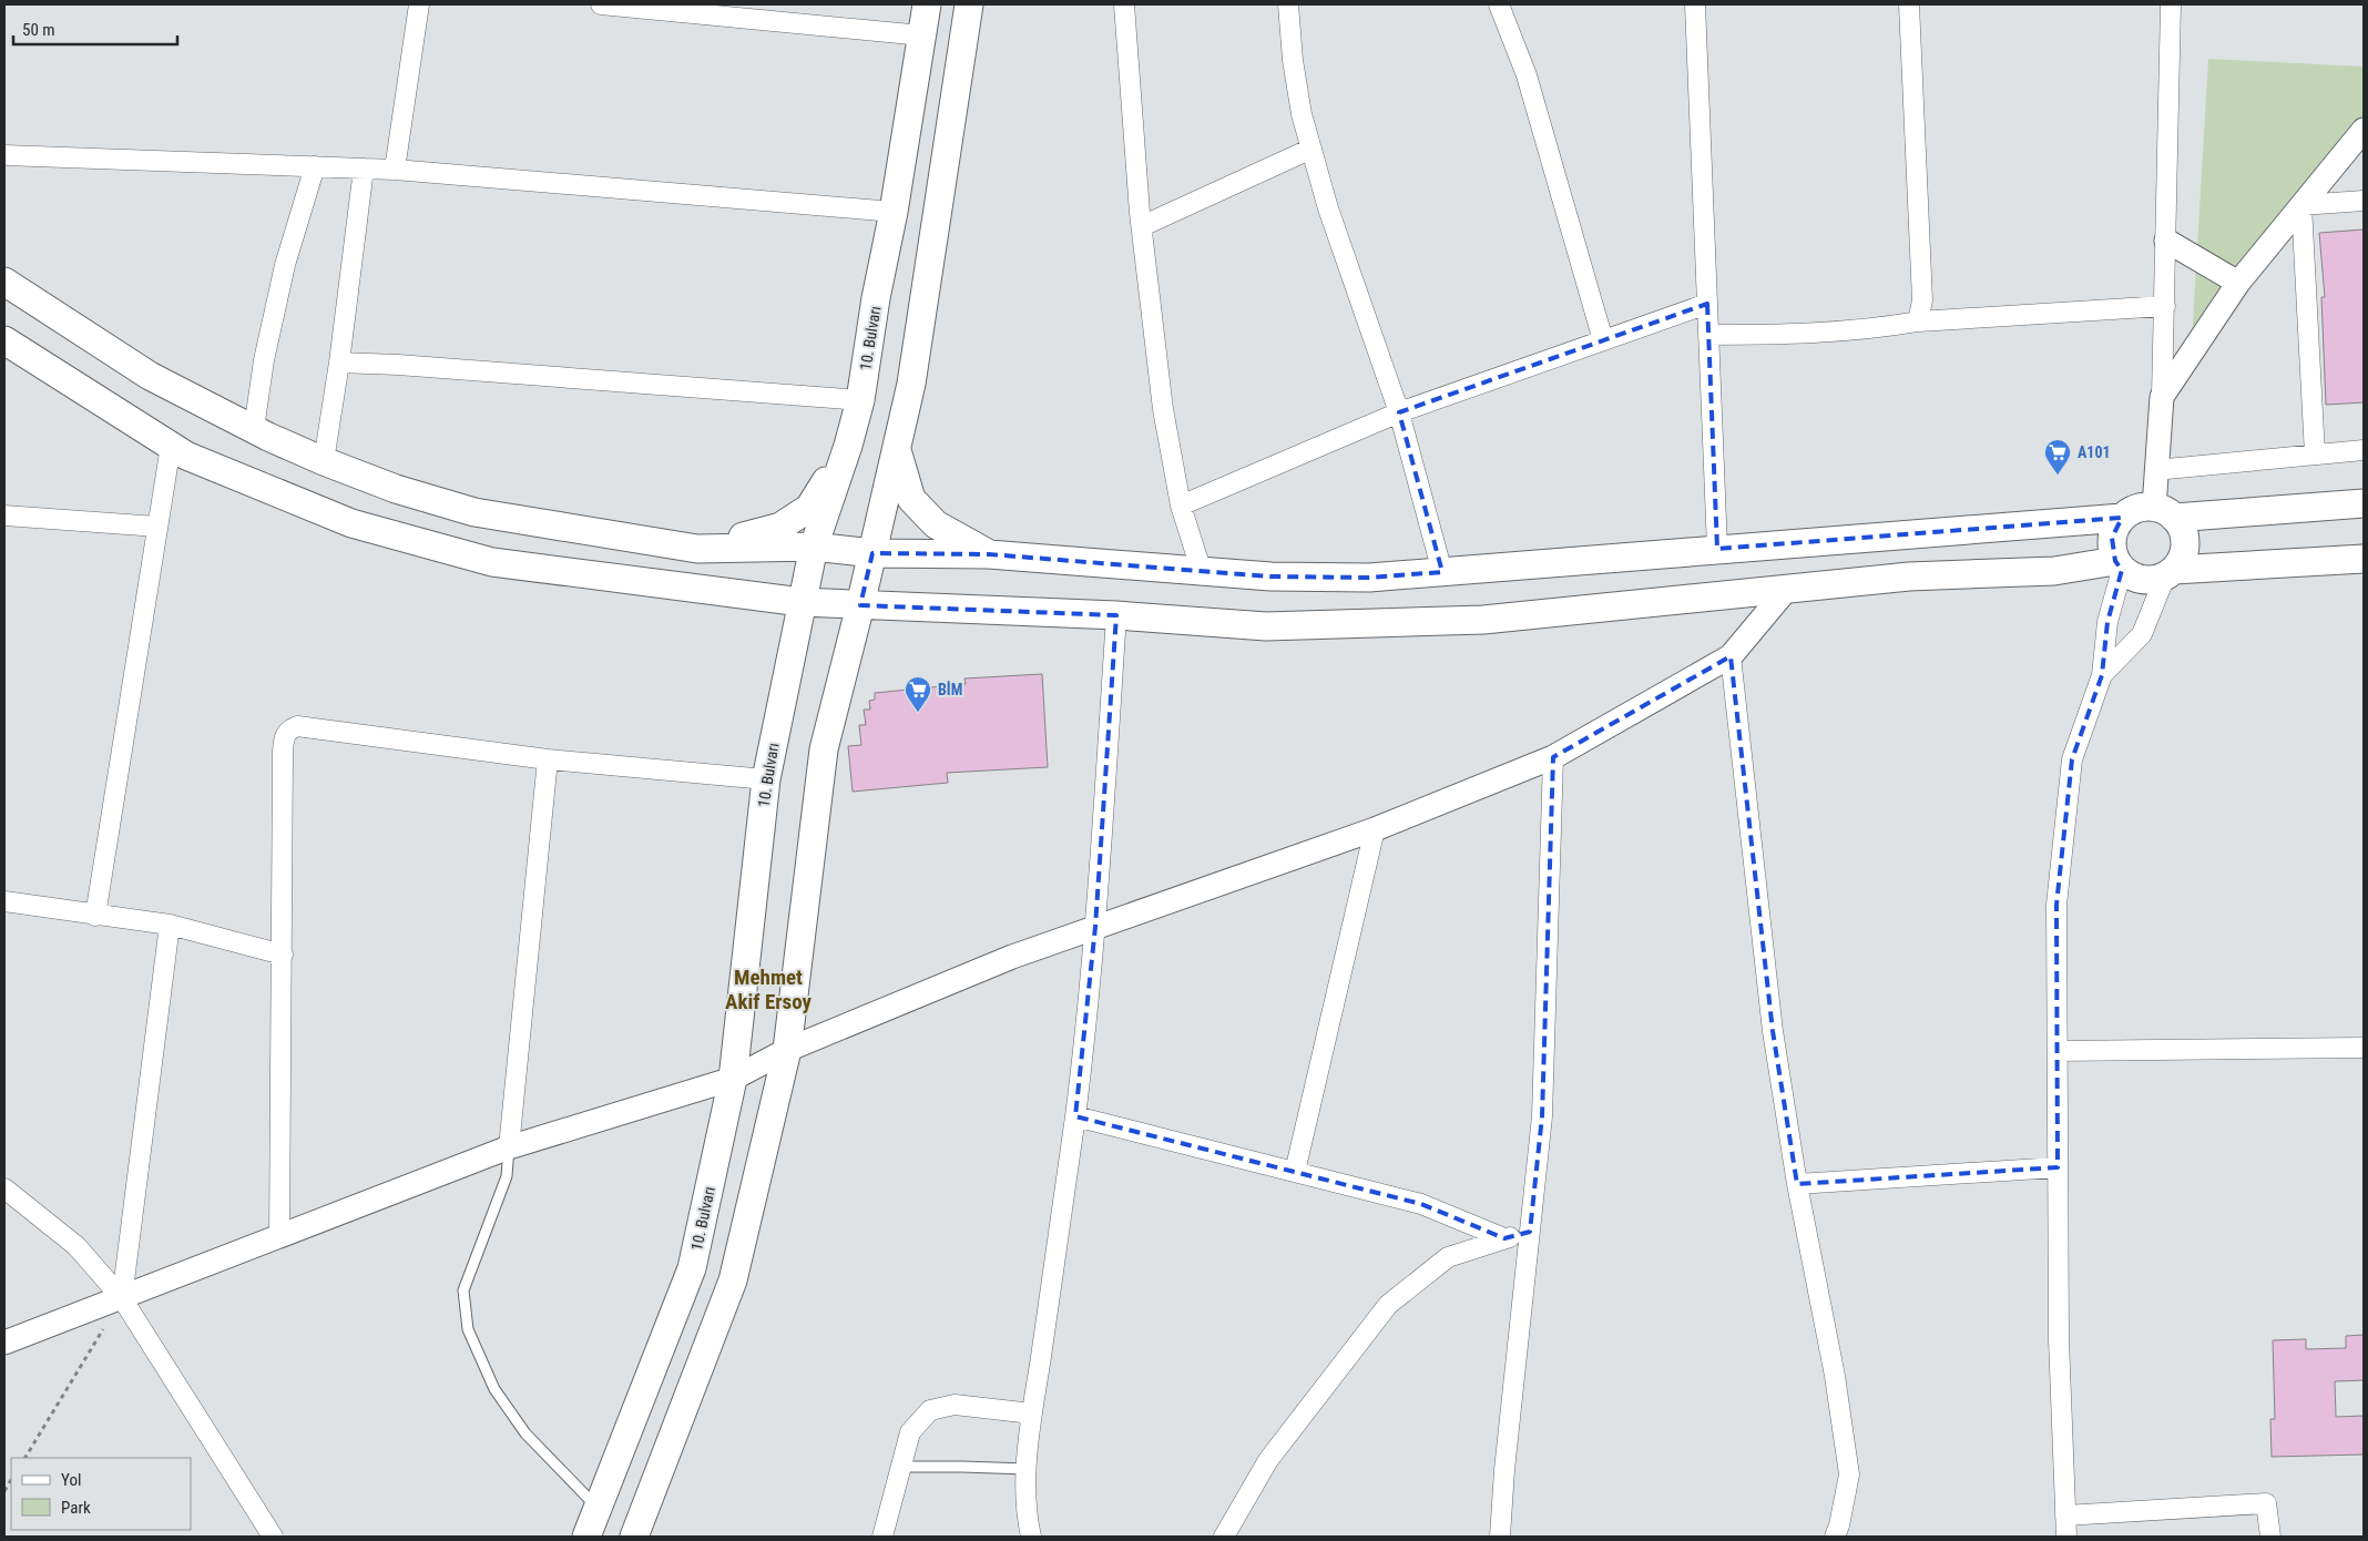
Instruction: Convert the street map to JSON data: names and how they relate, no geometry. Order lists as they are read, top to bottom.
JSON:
{
  "streets": {
    "main road": ["10. Bulvarı"]
  },
  "districts": ["Mehmet Akif Ersoy"],
  "places": {
    "supermarket": ["A101", "BİM"]
  },
  "legend": ["Yol", "Park"],
  "scale_bar": "50 m"
}
